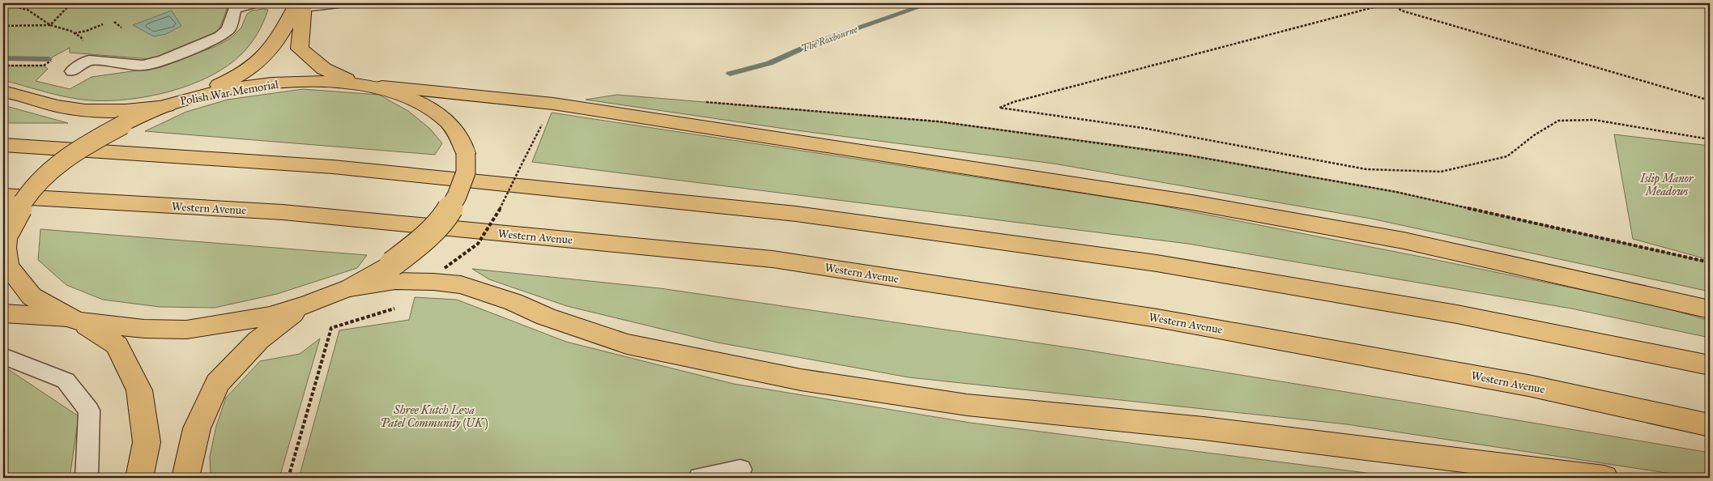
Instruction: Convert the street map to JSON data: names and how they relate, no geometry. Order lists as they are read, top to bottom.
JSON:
{
  "streets": {
    "main road": ["Polish War Memorial", "Western Avenue"]
  },
  "water": ["The Roxbourne"],
  "parks": ["Islip Manor Meadows", "Shree Kutch Leva Patel Community (UK)"]
}
